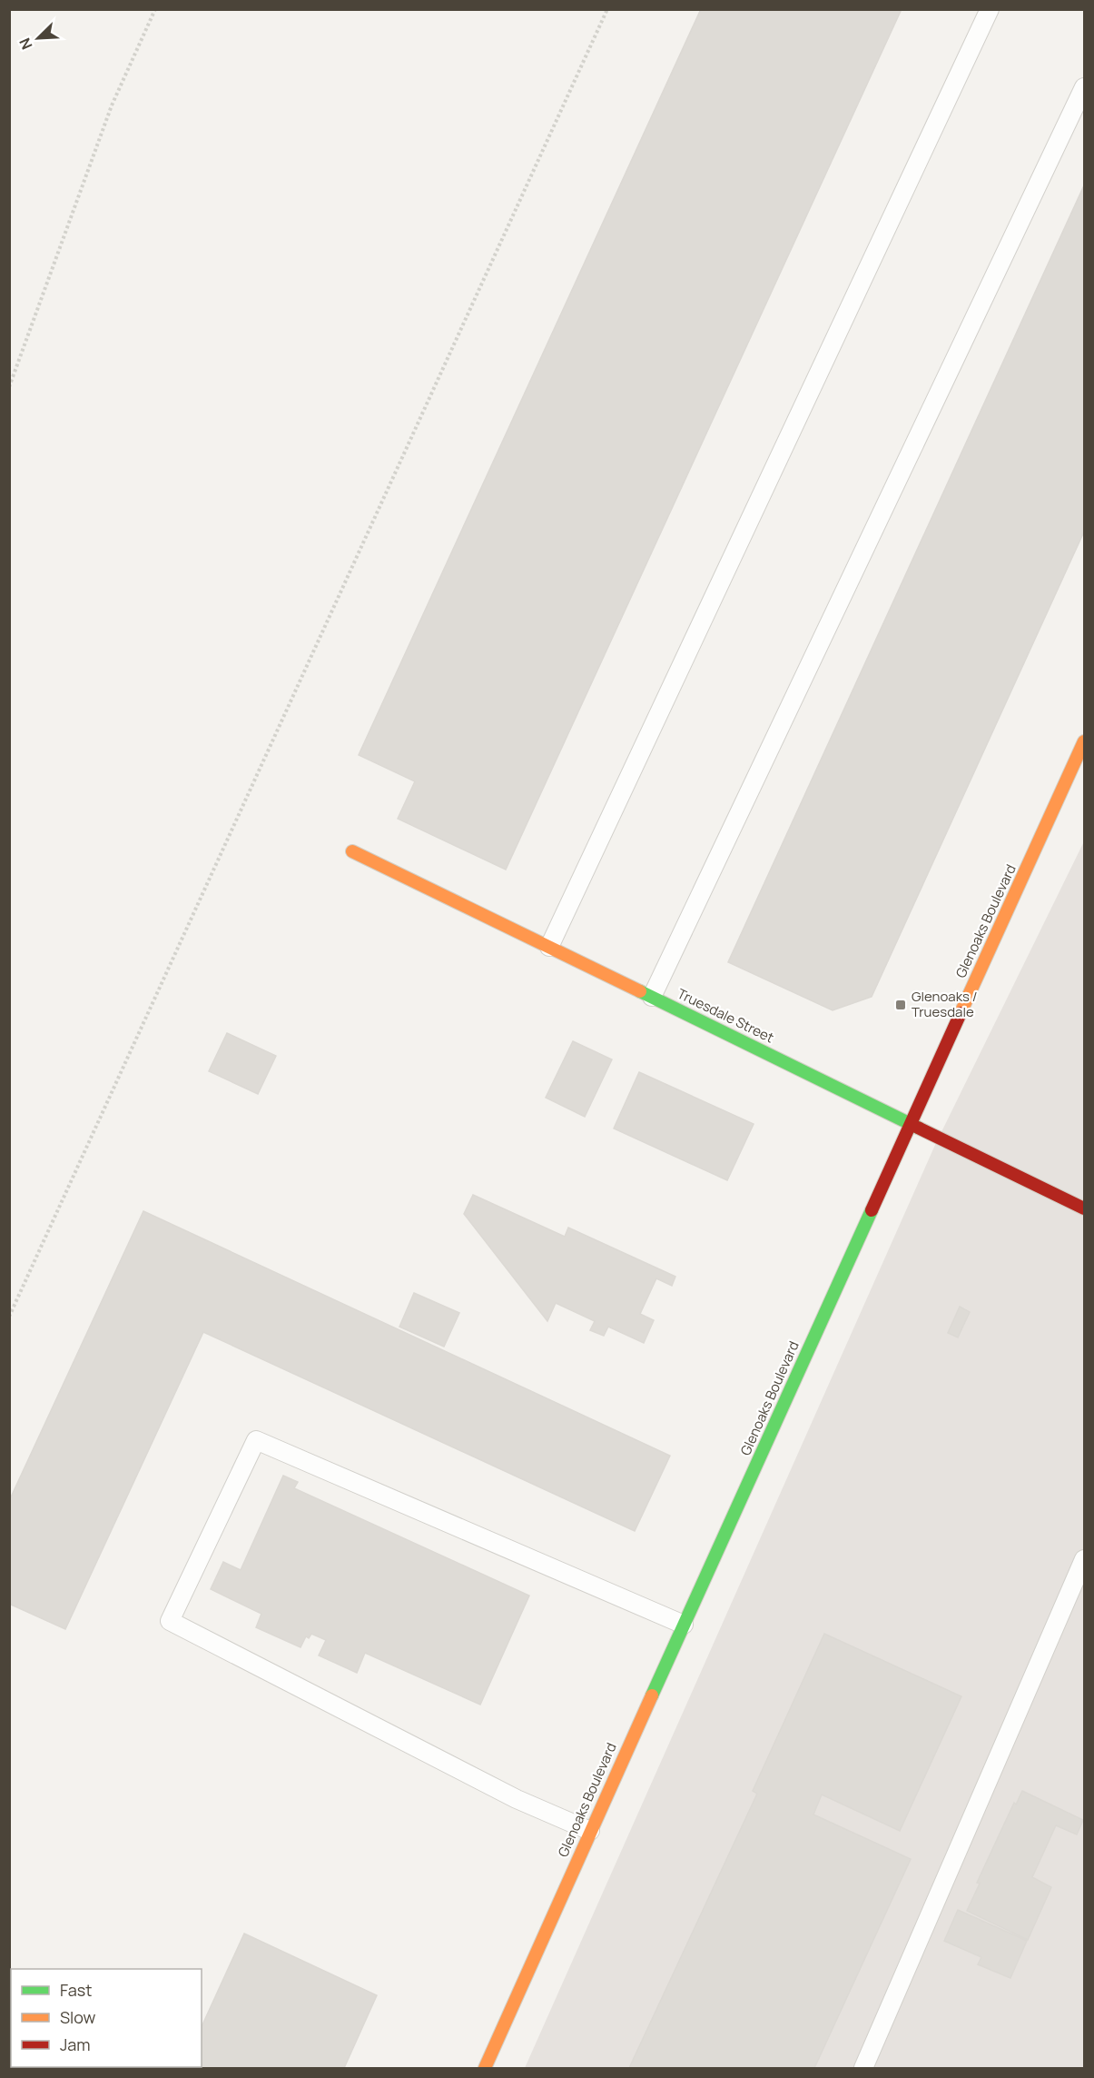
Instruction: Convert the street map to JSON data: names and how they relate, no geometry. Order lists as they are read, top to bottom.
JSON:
{
  "streets": {
    "main road": ["Glenoaks Boulevard", "Truesdale Street"]
  },
  "crossings": [
    ["Glenoaks Boulevard", "Truesdale Street"]
  ],
  "places": {
    "transit": ["Glenoaks / Truesdale"]
  },
  "legend": ["Fast", "Slow", "Jam"],
  "north": "bottom left"
}
